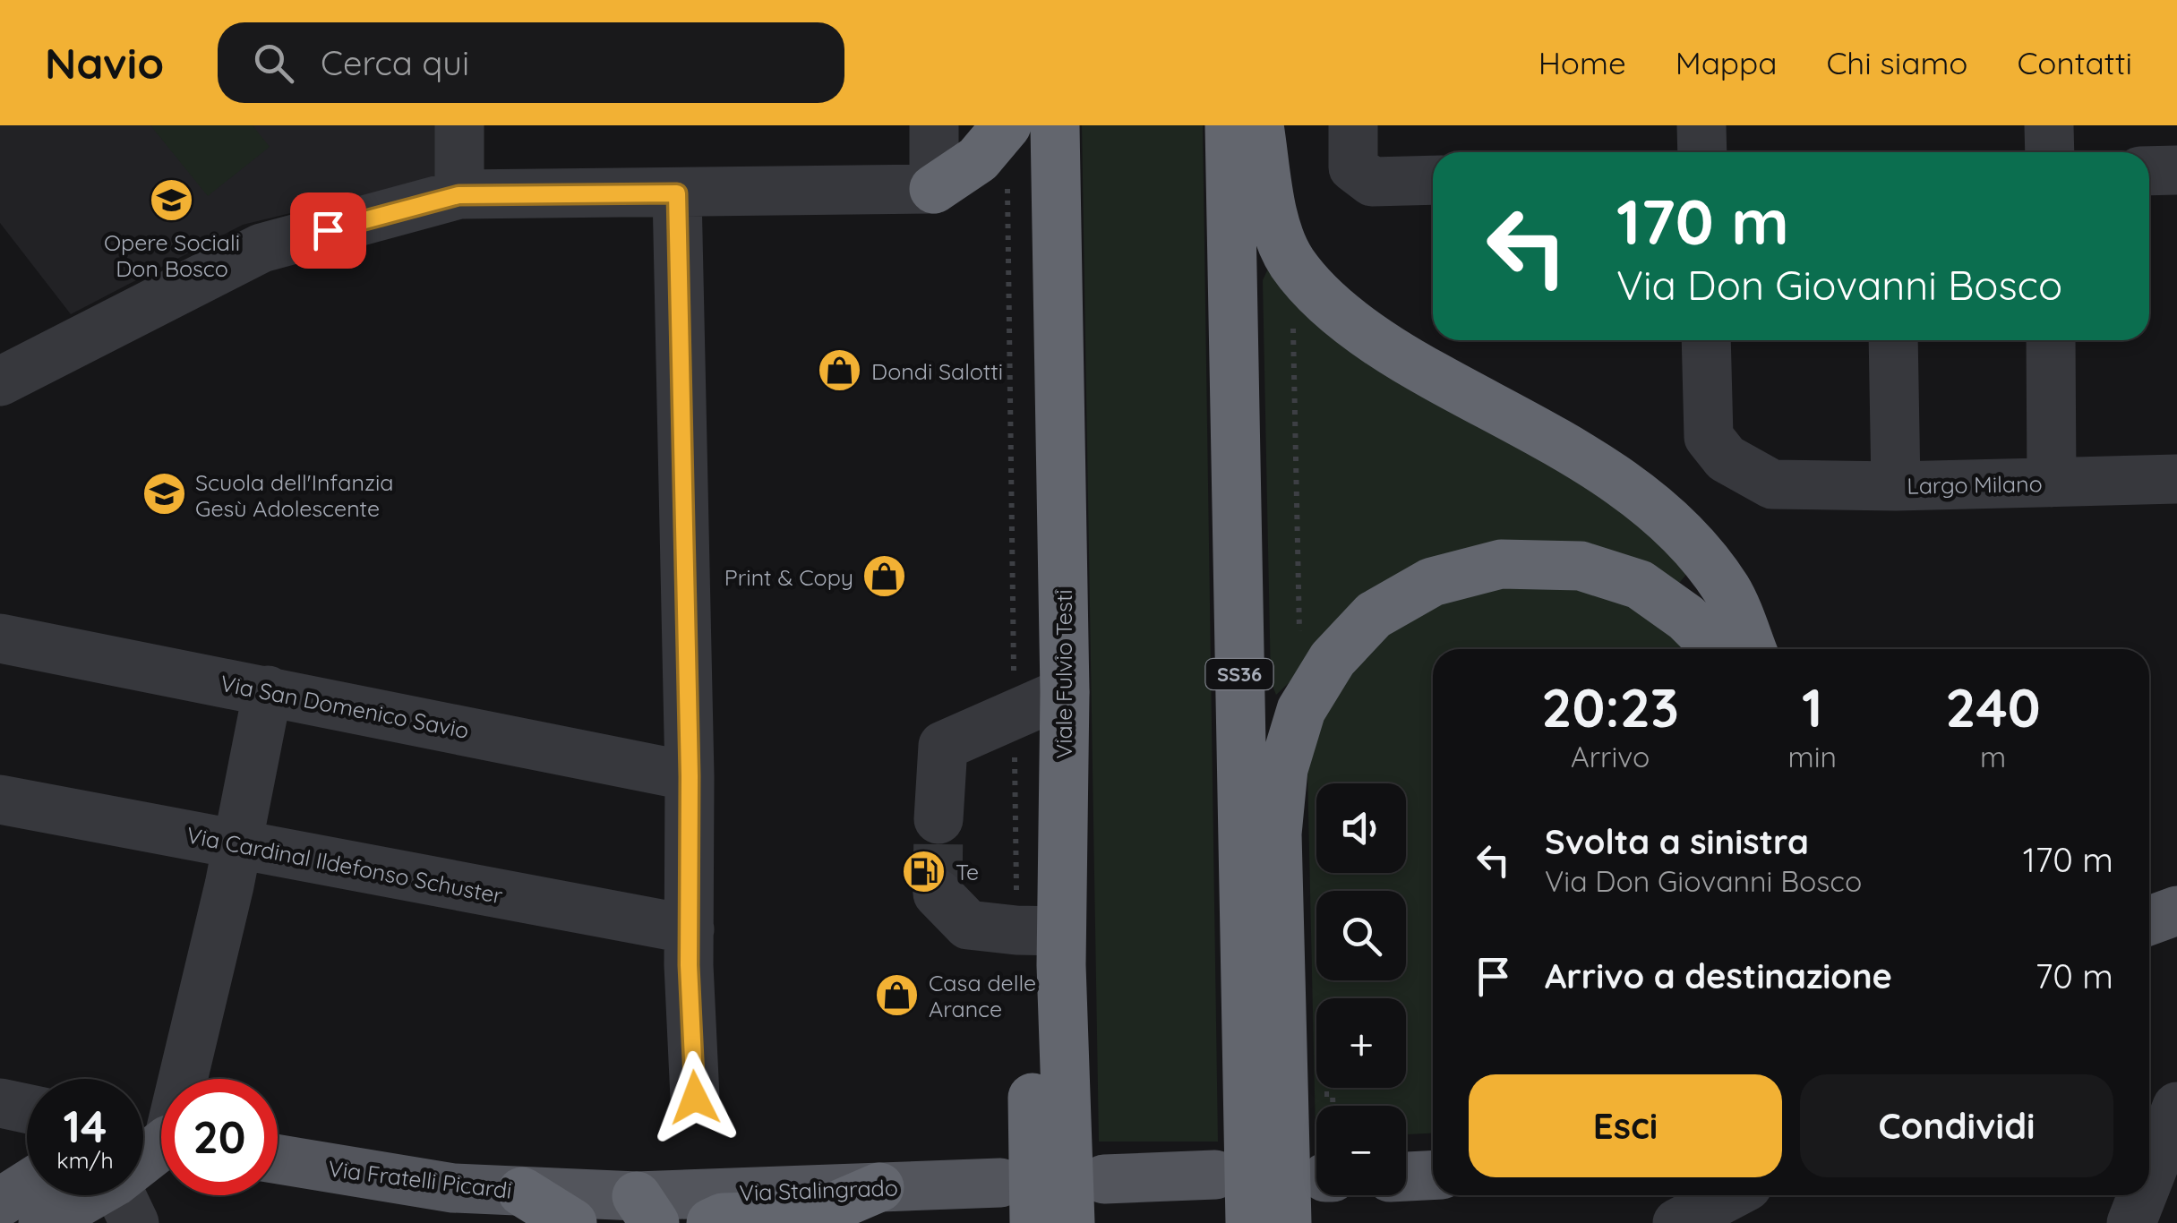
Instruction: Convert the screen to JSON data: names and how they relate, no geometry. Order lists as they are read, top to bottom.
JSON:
{
  "streets": {
    "highway": ["Viale Fulvio Testi", "SS36"],
    "main road": ["Via Fratelli Picardi", "Via Stalingrado"],
    "street": ["Largo Milano", "Via San Domenico Savio", "Via Cardinal Ildefonso Schuster"]
  },
  "crossings": [
    ["Via Fratelli Picardi", "Via Stalingrado"]
  ],
  "places": {
    "school or university": ["Opere Sociali Don Bosco", "Scuola dell'Infanzia Gesù Adolescente"],
    "shop": ["Dondi Salotti", "Print & Copy", "Casa delle Arance"],
    "fuel station": ["Te"]
  },
  "page": {
    "header": "Navio",
    "search": "Cerca qui",
    "nav": [
      "Home",
      "Mappa",
      "Chi siamo",
      "Contatti"
    ],
    "turn": ["170 m", "Via Don Giovanni Bosco"],
    "eta": [
      "20:23",
      "Arrivo",
      "1",
      "min",
      "240",
      "m"
    ],
    "map_buttons": ["+", "−"],
    "list": [
      {
        "name": "Svolta a sinistra",
        "note": "Via Don Giovanni Bosco",
        "value": "170 m"
      },
      {
        "name": "Arrivo a destinazione",
        "value": "70 m"
      }
    ],
    "buttons": ["Esci", "Condividi"],
    "speed": "14 km/h",
    "limit": "20"
  }
}
